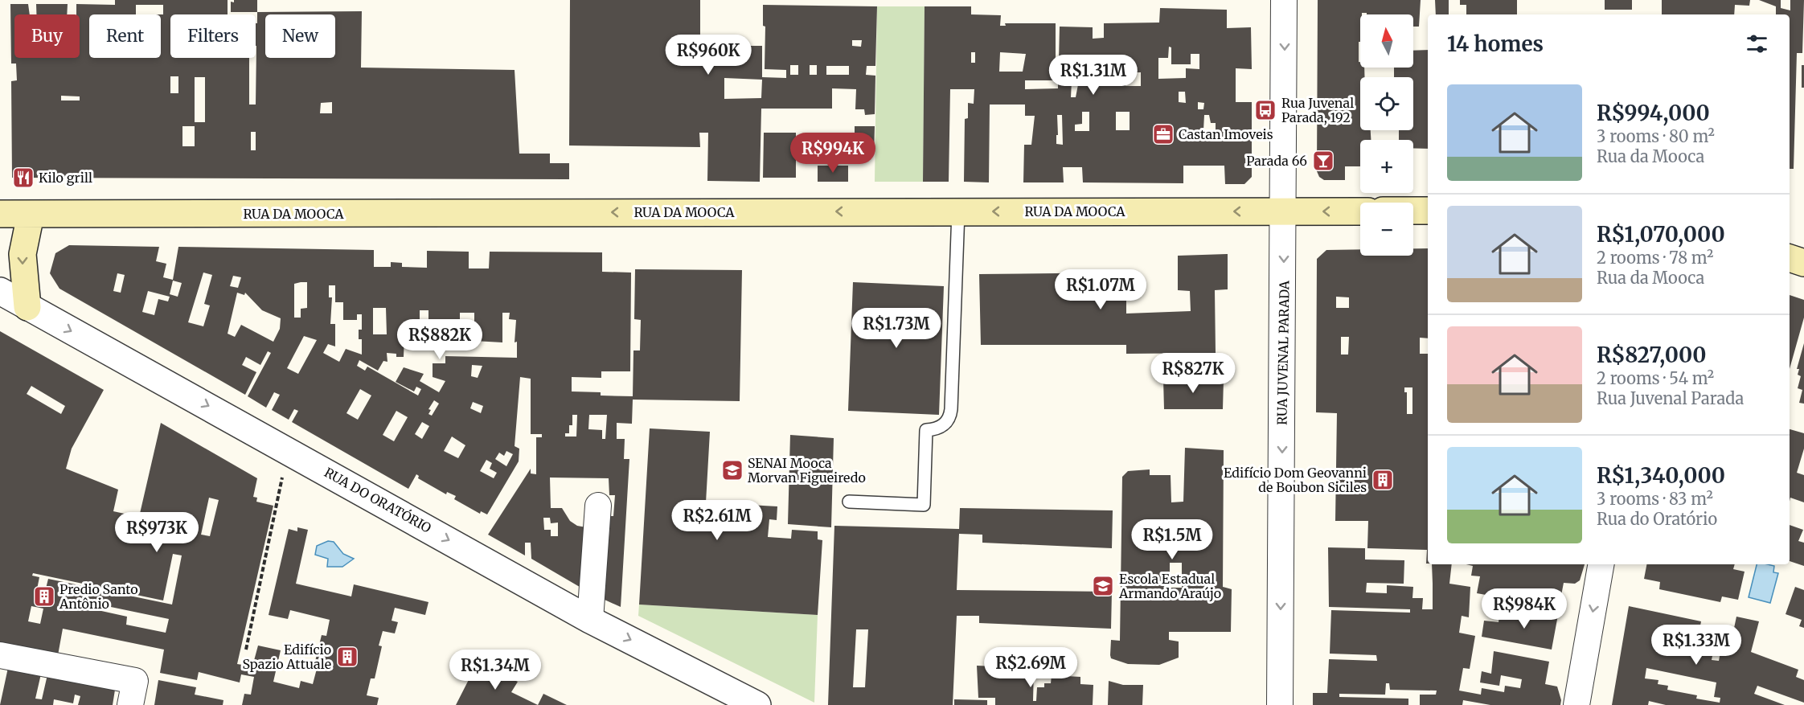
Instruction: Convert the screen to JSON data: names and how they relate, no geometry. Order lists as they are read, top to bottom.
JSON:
{
  "streets": {
    "main road": ["RUA DA MOOCA"],
    "street": ["RUA JUVENAL PARADA", "RUA DO ORATÓRIO"]
  },
  "crossings": [
    ["RUA DA MOOCA", "RUA JUVENAL PARADA"]
  ],
  "one_way": ["RUA DA MOOCA", "RUA JUVENAL PARADA", "RUA DO ORATÓRIO"],
  "places": {
    "bus stop": ["Rua Juvenal Parada, 192"],
    "office": ["Castan Imoveis"],
    "bar": ["Parada 66"],
    "restaurant": ["Kilo grill"],
    "school or university": ["SENAI Mooca Morvan Figueiredo", "Escola Estadual Armando Araújo"],
    "building": ["Edifício Dom Geovanni de Boubon Siciles", "Predio Santo Antônio", "Edifício Spazio Attuale"]
  },
  "north": "top",
  "page": {
    "map_buttons": ["+", "−"],
    "chip": [
      "Buy",
      "Rent",
      "Filters",
      "New"
    ],
    "heading": "14 homes",
    "price": [
      "R$960K",
      "R$1.31M",
      "R$994K",
      "R$1.07M",
      "R$1.73M",
      "R$882K",
      "R$827K",
      "R$2.61M",
      "R$973K",
      "R$1.5M",
      "R$984K",
      "R$1.33M",
      "R$2.69M",
      "R$1.34M"
    ],
    "list": [
      {
        "name": "R$994,000",
        "note": "3 rooms · 80 m² · Rua da Mooca"
      },
      {
        "name": "R$1,070,000",
        "note": "2 rooms · 78 m² · Rua da Mooca"
      },
      {
        "name": "R$827,000",
        "note": "2 rooms · 54 m² · Rua Juvenal Parada"
      },
      {
        "name": "R$1,340,000",
        "note": "3 rooms · 83 m² · Rua do Oratório"
      }
    ]
  }
}
